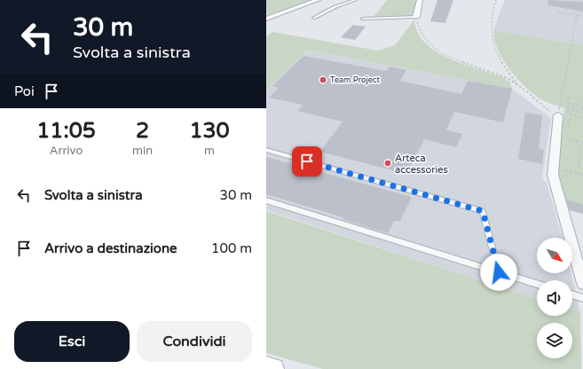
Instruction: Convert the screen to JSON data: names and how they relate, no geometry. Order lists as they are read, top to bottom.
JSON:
{
  "places": ["Team Project", "Arteca accessories"],
  "north": "bottom right",
  "page": {
    "turn": ["30 m", "Svolta a sinistra"],
    "then": "Poi",
    "eta": [
      "11:05",
      "Arrivo",
      "2",
      "min",
      "130",
      "m"
    ],
    "list": [
      {
        "name": "Svolta a sinistra",
        "value": "30 m"
      },
      {
        "name": "Arrivo a destinazione",
        "value": "100 m"
      }
    ],
    "buttons": ["Esci", "Condividi"]
  }
}
